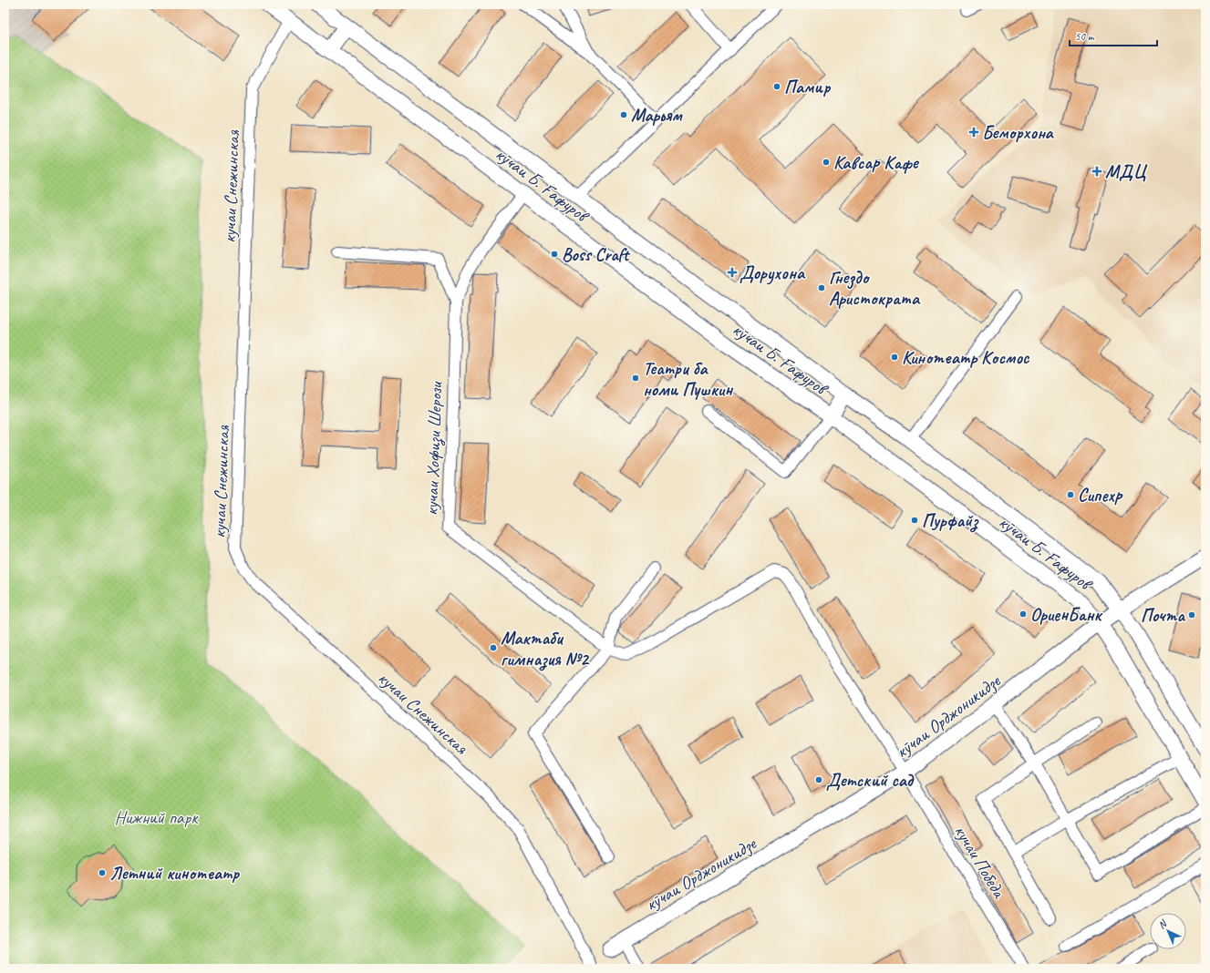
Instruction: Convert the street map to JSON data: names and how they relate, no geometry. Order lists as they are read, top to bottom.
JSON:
{
  "streets": {
    "main road": ["кӯчаи Б. Ғафуров", "кӯчаи Орджоникидзе"],
    "street": ["кучаи Снежинская", "кучаи Хофизи Шерози", "кучаи Победа"]
  },
  "crossings": [
    ["кӯчаи Б. Ғафуров", "кучаи Снежинская"],
    ["кӯчаи Б. Ғафуров", "кӯчаи Орджоникидзе"],
    ["кучаи Хофизи Шерози", "кучаи Победа"],
    ["кӯчаи Орджоникидзе", "кучаи Победа"]
  ],
  "parks": ["Нижний парк"],
  "places": {
    "other": [
      "Памир",
      "Марьям",
      "Кавсар Кафе",
      "Boss Craft",
      "Гнездо Аристократа",
      "Кинотеатр Космос",
      "Театри ба номи Пушкин",
      "Сипехр",
      "Пурфайз",
      "ОриенБанк",
      "Почта",
      "Мактаби гимназия №2",
      "Детский сад",
      "Летний кинотеатр"
    ],
    "health": ["Беморхона", "МДЦ", "Дорухона"]
  },
  "scale_bar": "50 m",
  "north": "top left"
}
